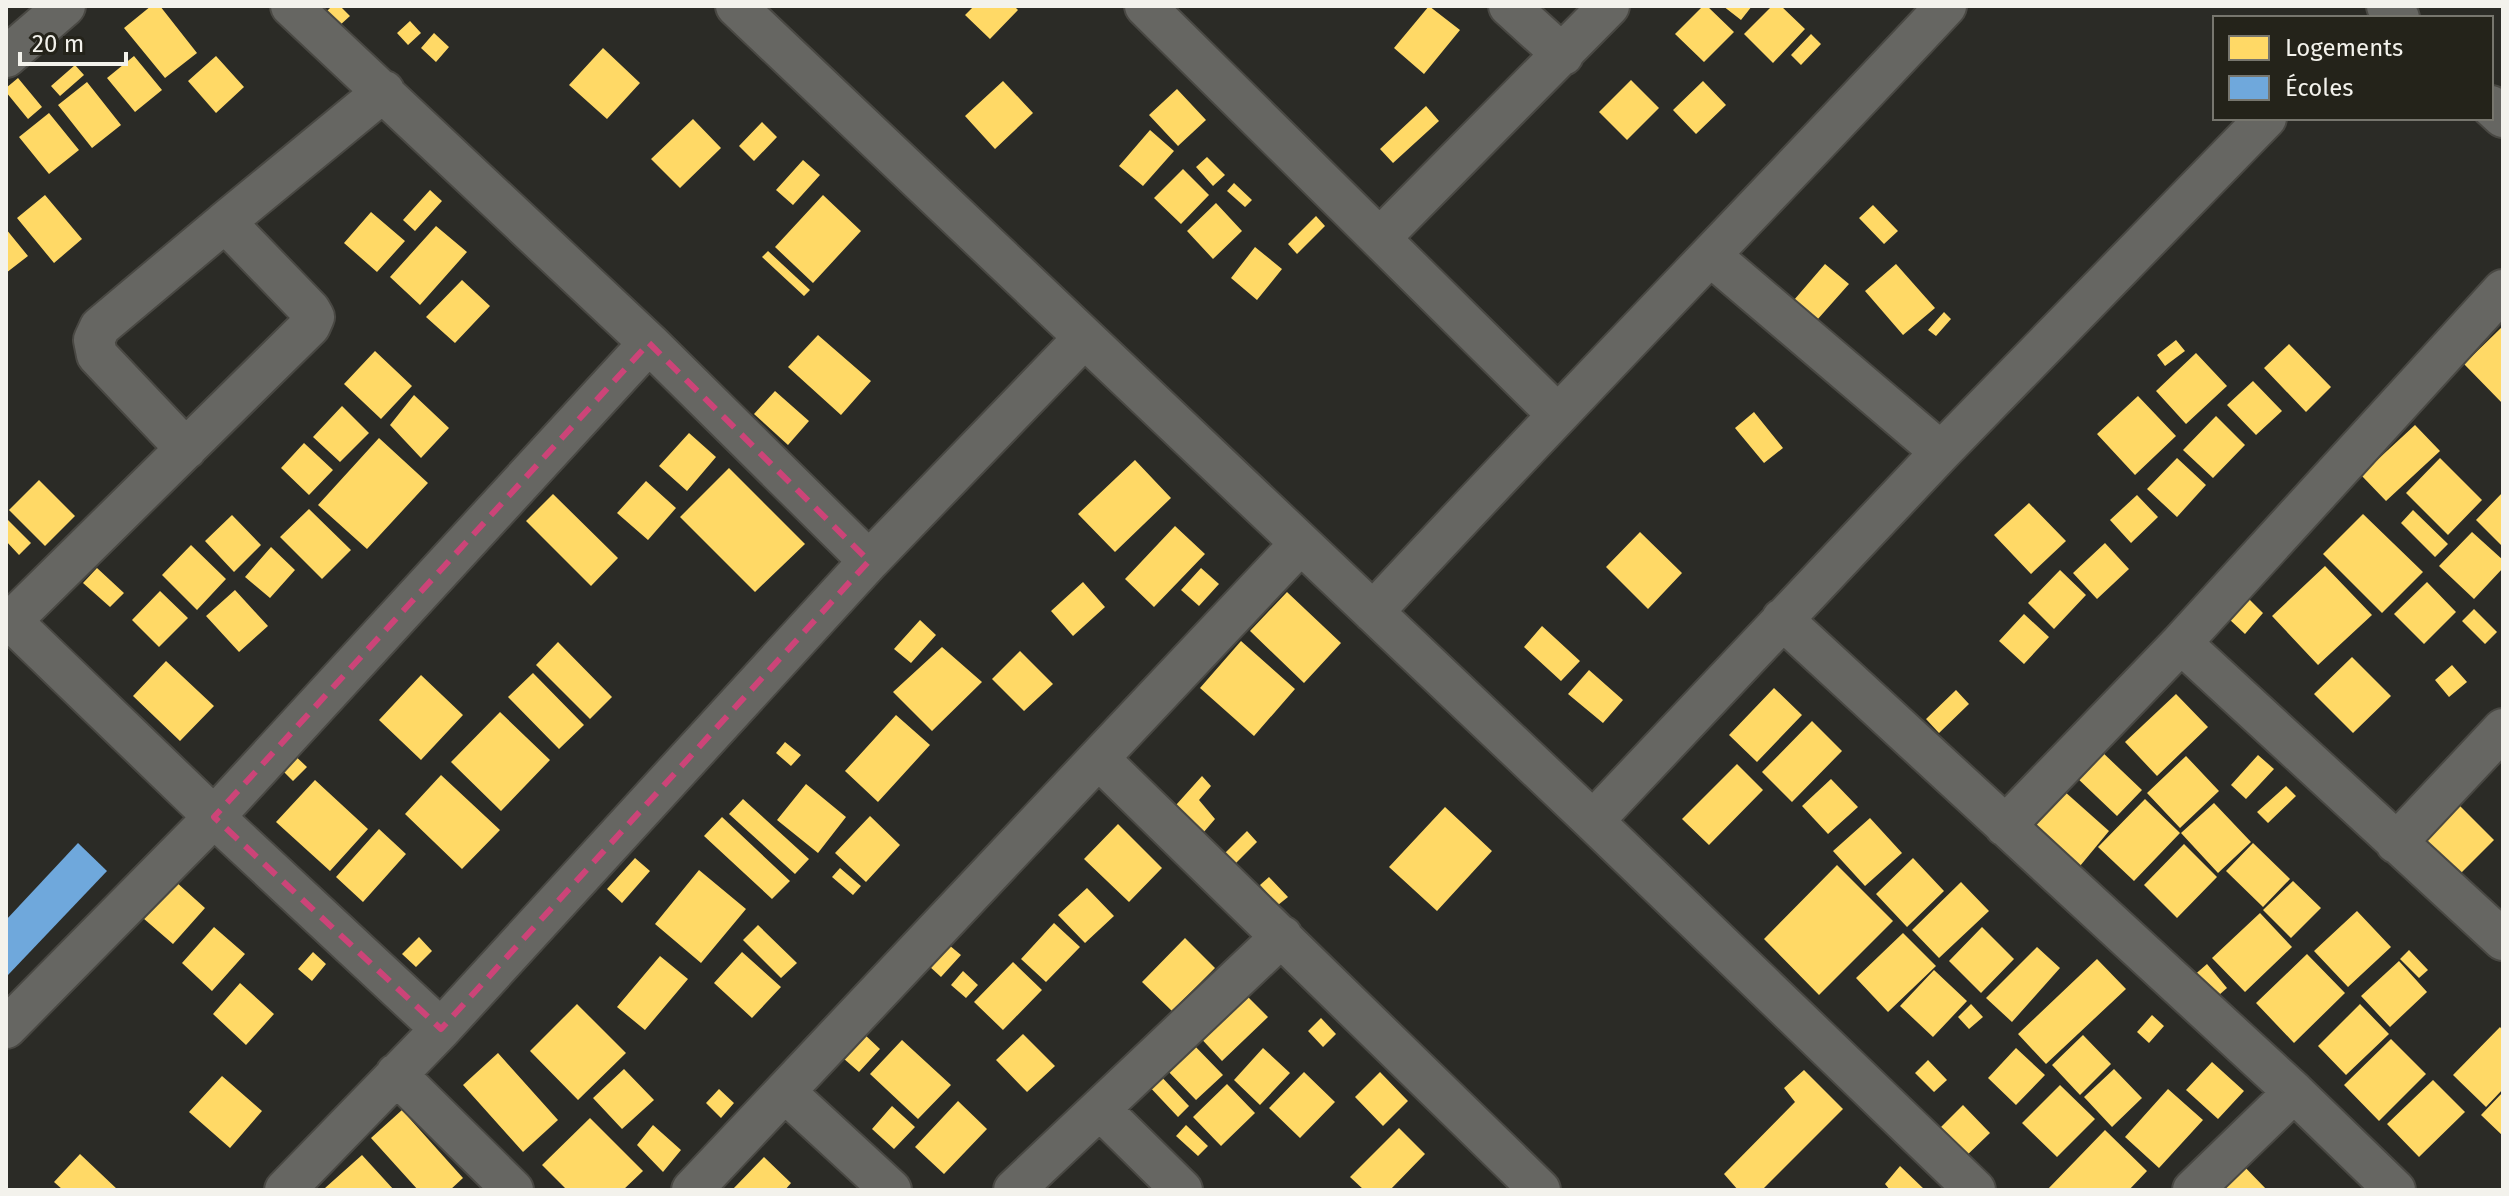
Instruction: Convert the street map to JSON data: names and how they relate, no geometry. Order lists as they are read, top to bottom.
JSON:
{
  "legend": ["Logements", "Écoles"],
  "scale_bar": "20 m"
}
